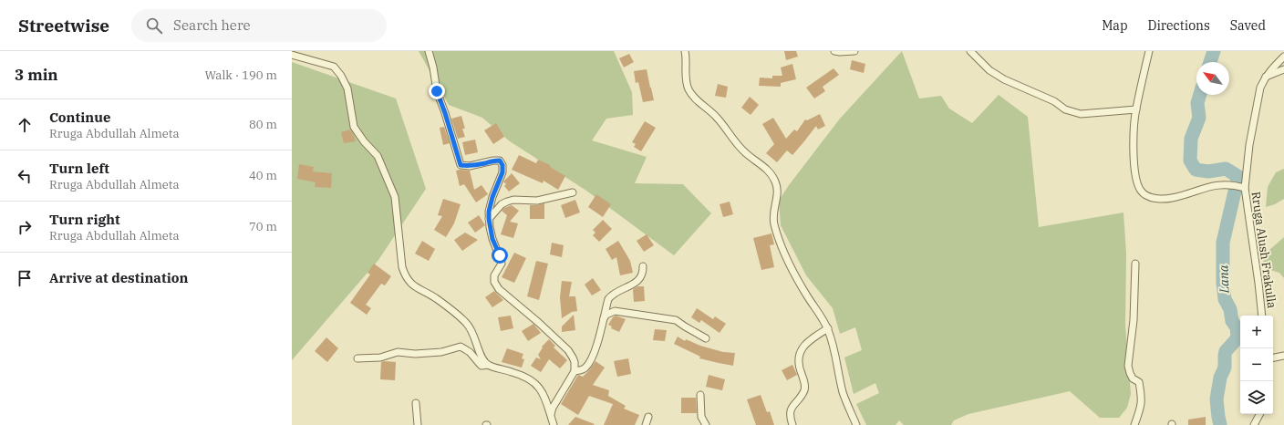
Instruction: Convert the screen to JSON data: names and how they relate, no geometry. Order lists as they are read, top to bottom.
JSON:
{
  "streets": {
    "street": ["Rruga Alush Frakulla"]
  },
  "water": ["Lana"],
  "north": "top left",
  "page": {
    "header": "Streetwise",
    "search": "Search here",
    "nav": ["Map", "Directions", "Saved"],
    "heading": ["3 min", "Walk · 190 m"],
    "list": [
      ["Continue", "Rruga Abdullah Almeta", "80 m"],
      ["Turn left", "Rruga Abdullah Almeta", "40 m"],
      ["Turn right", "Rruga Abdullah Almeta", "70 m"],
      "Arrive at destination"
    ],
    "map_buttons": ["+", "−"]
  }
}
